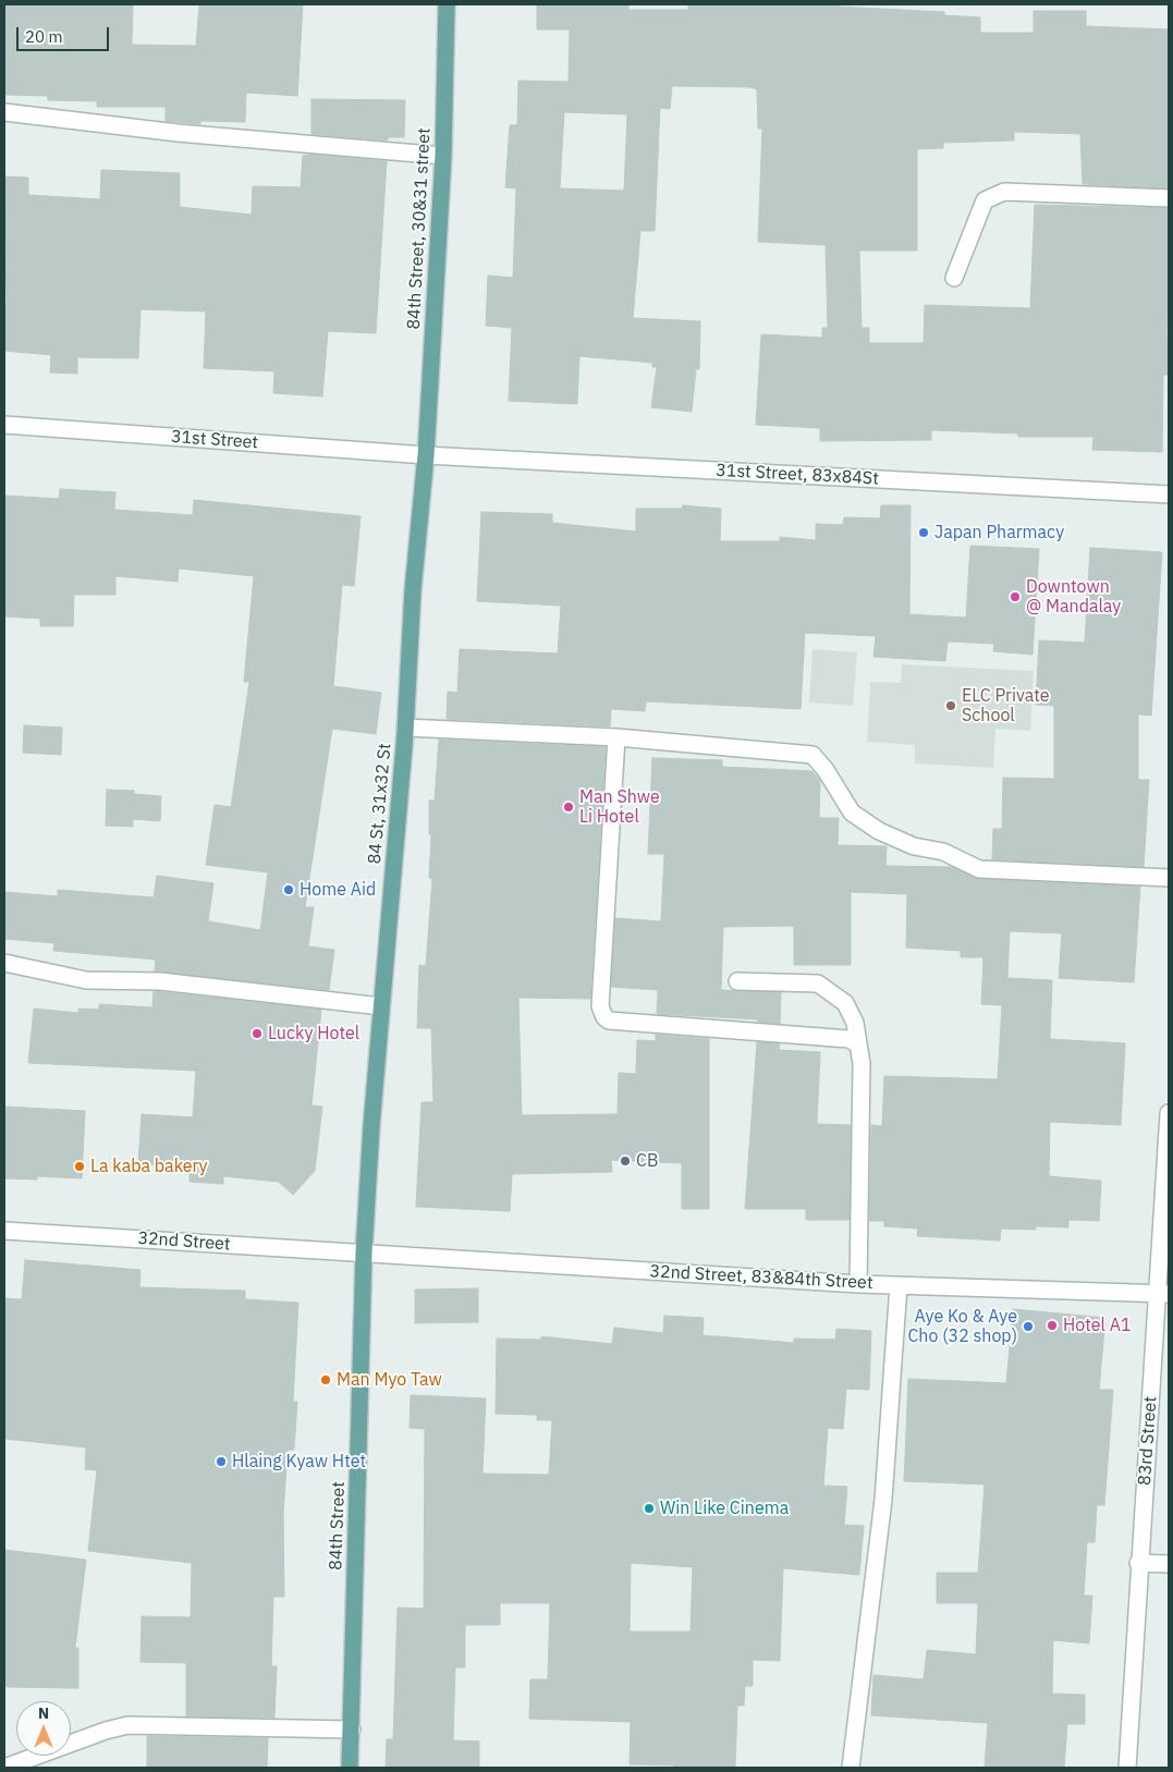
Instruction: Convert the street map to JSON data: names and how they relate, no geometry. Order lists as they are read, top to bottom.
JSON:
{
  "streets": {
    "main road": ["84th Street, 30&31 street", "84 St, 31x32 St", "84th Street"],
    "street": [
      "31st Street",
      "31st Street, 83x84St",
      "32nd Street",
      "32nd Street, 83&84th Street",
      "83rd Street"
    ]
  },
  "crossings": [
    ["84th Street, 30&31 street", "31st Street"],
    ["84th Street, 30&31 street", "31st Street, 83x84St"],
    ["84th Street, 30&31 street", "84 St, 31x32 St"],
    ["31st Street", "31st Street, 83x84St"],
    ["31st Street", "84 St, 31x32 St"],
    ["31st Street, 83x84St", "84 St, 31x32 St"],
    ["84 St, 31x32 St", "32nd Street"],
    ["84 St, 31x32 St", "32nd Street, 83&84th Street"],
    ["84 St, 31x32 St", "84th Street"],
    ["32nd Street", "32nd Street, 83&84th Street"],
    ["32nd Street", "84th Street"],
    ["32nd Street, 83&84th Street", "83rd Street"],
    ["32nd Street, 83&84th Street", "84th Street"]
  ],
  "places": [
    "Japan Pharmacy",
    "Downtown @ Mandalay",
    "ELC Private School",
    "Man Shwe Li Hotel",
    "Home Aid",
    "Lucky Hotel",
    "CB",
    "La kaba bakery",
    "Hotel A1",
    "Aye Ko & Aye Cho (32 shop)",
    "Man Myo Taw",
    "Hlaing Kyaw Htet",
    "Win Like Cinema"
  ],
  "scale_bar": "20 m",
  "north": "top"
}
